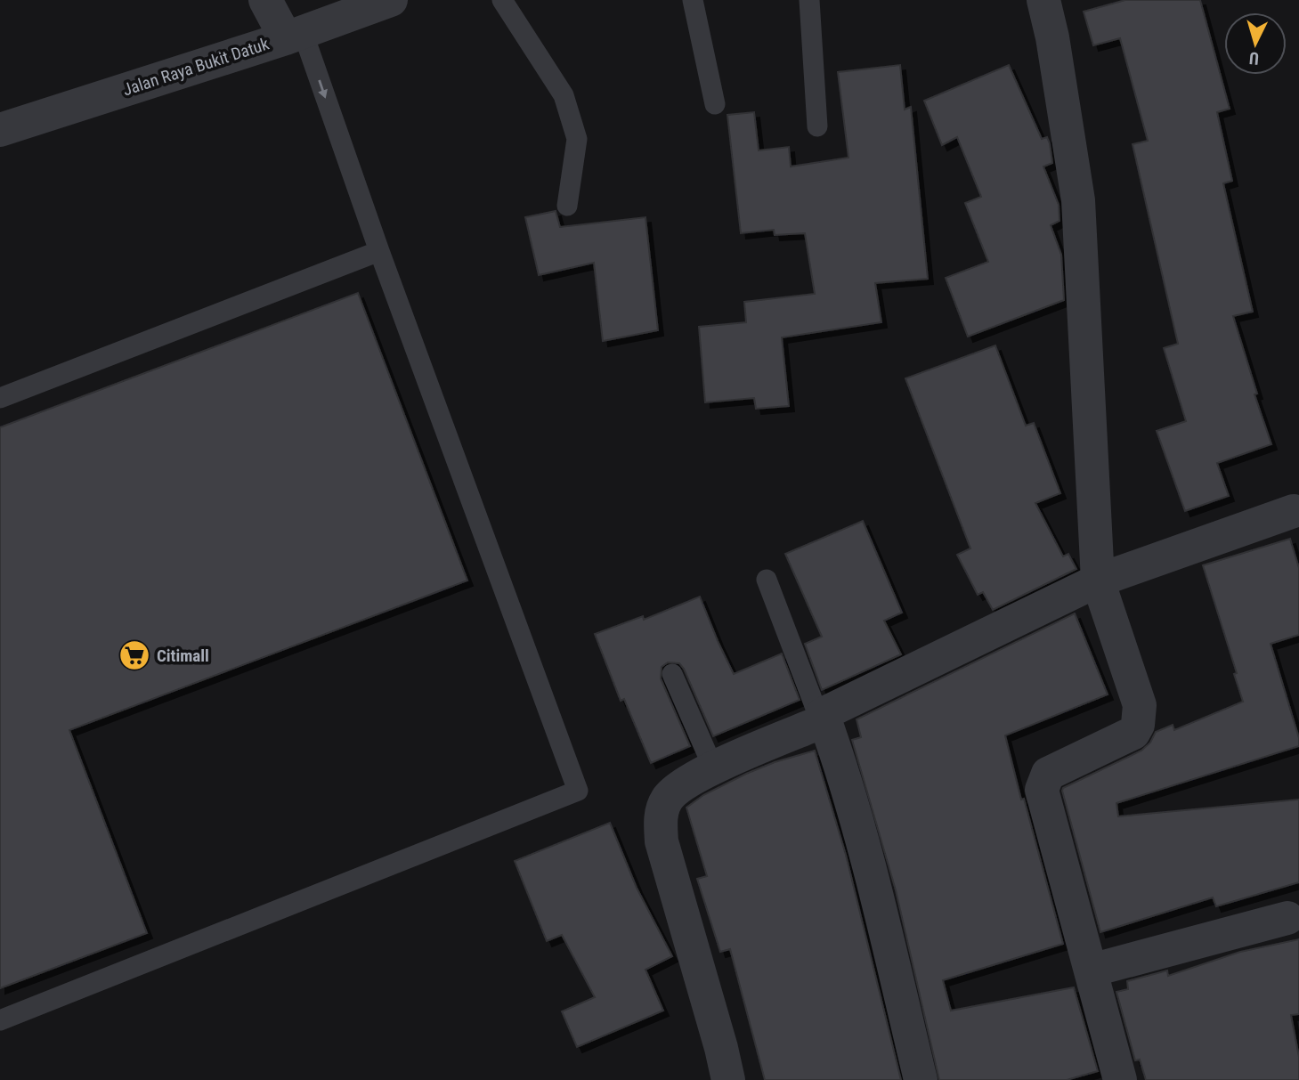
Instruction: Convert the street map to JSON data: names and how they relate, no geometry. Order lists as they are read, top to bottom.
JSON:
{
  "streets": {
    "street": ["Jalan Raya Bukit Datuk"]
  },
  "places": {
    "supermarket": ["Citimall"]
  },
  "north": "bottom"
}
